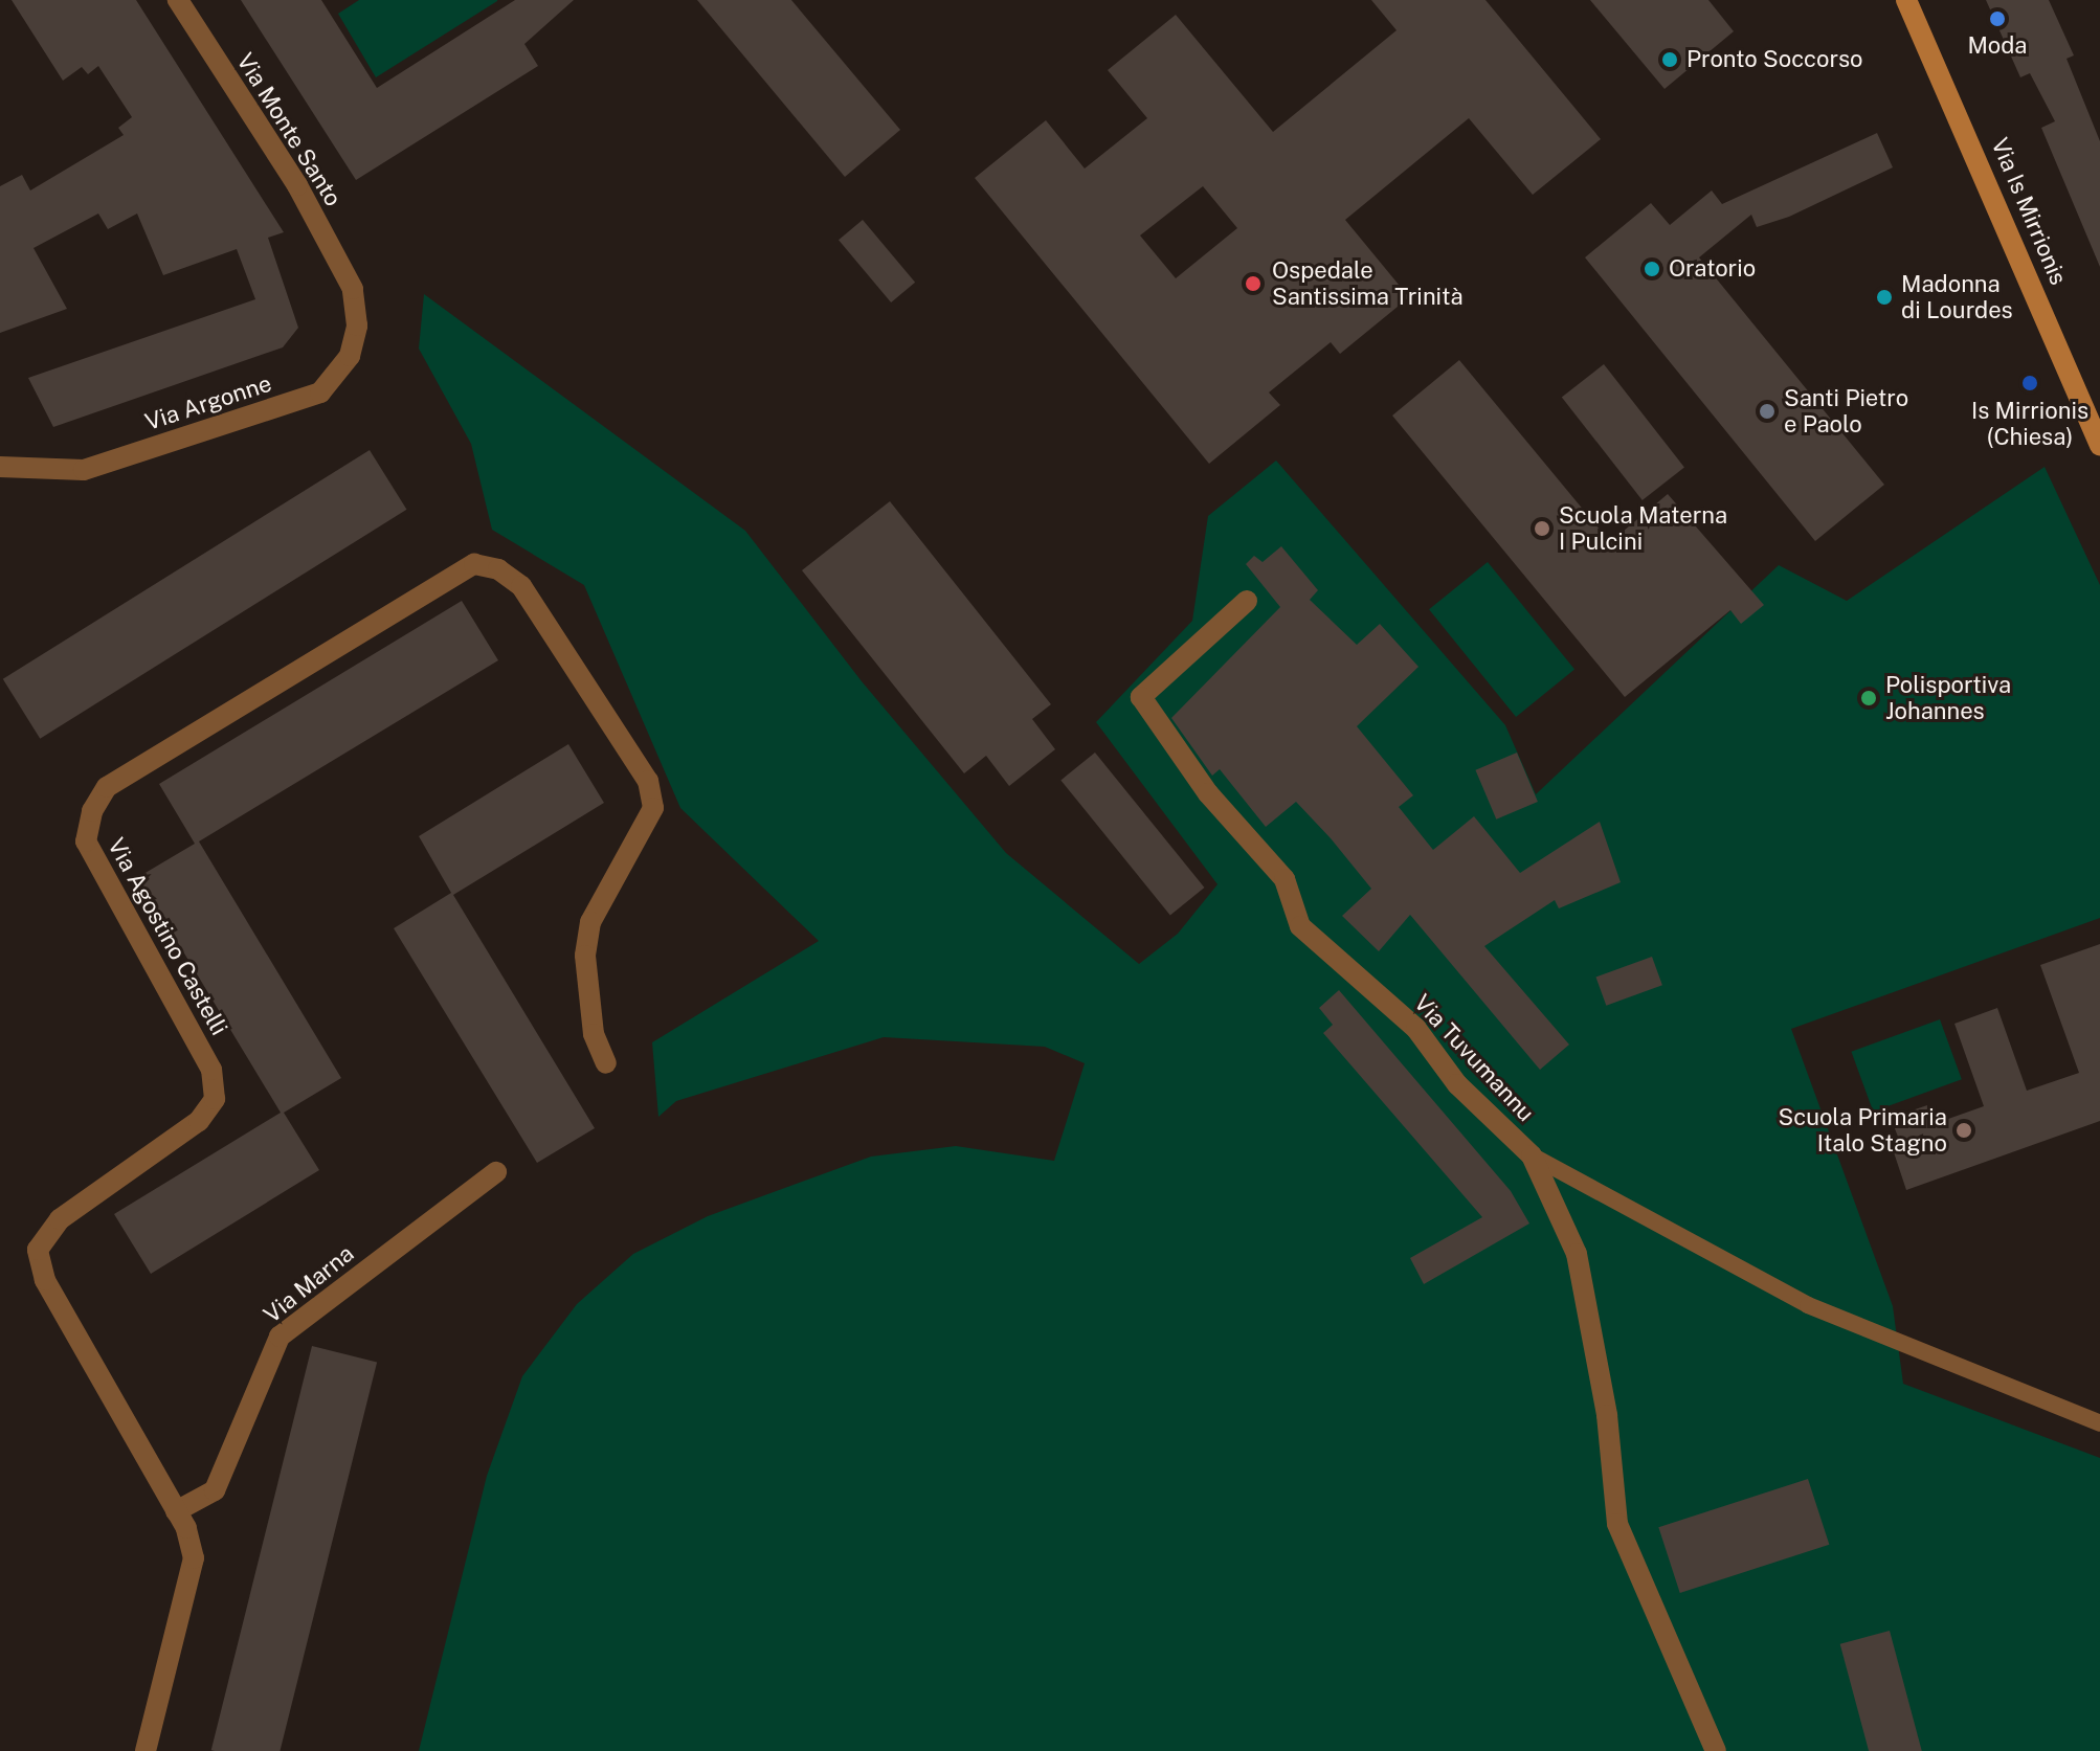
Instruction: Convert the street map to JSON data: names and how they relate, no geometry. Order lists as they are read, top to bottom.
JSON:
{
  "streets": {
    "street": [
      "Via Monte Santo",
      "Via Is Mirrionis",
      "Via Argonne",
      "Via Agostino Castelli",
      "Via Tuvumannu",
      "Via Marna"
    ]
  },
  "crossings": [
    ["Via Monte Santo", "Via Argonne"],
    ["Via Agostino Castelli", "Via Marna"]
  ],
  "places": [
    "Moda",
    "Pronto Soccorso",
    "Oratorio",
    "Ospedale Santissima Trinità",
    "Madonna di Lourdes",
    "Is Mirrionis (Chiesa)",
    "Santi Pietro e Paolo",
    "Scuola Materna I Pulcini",
    "Polisportiva Johannes",
    "Scuola Primaria Italo Stagno"
  ]
}
